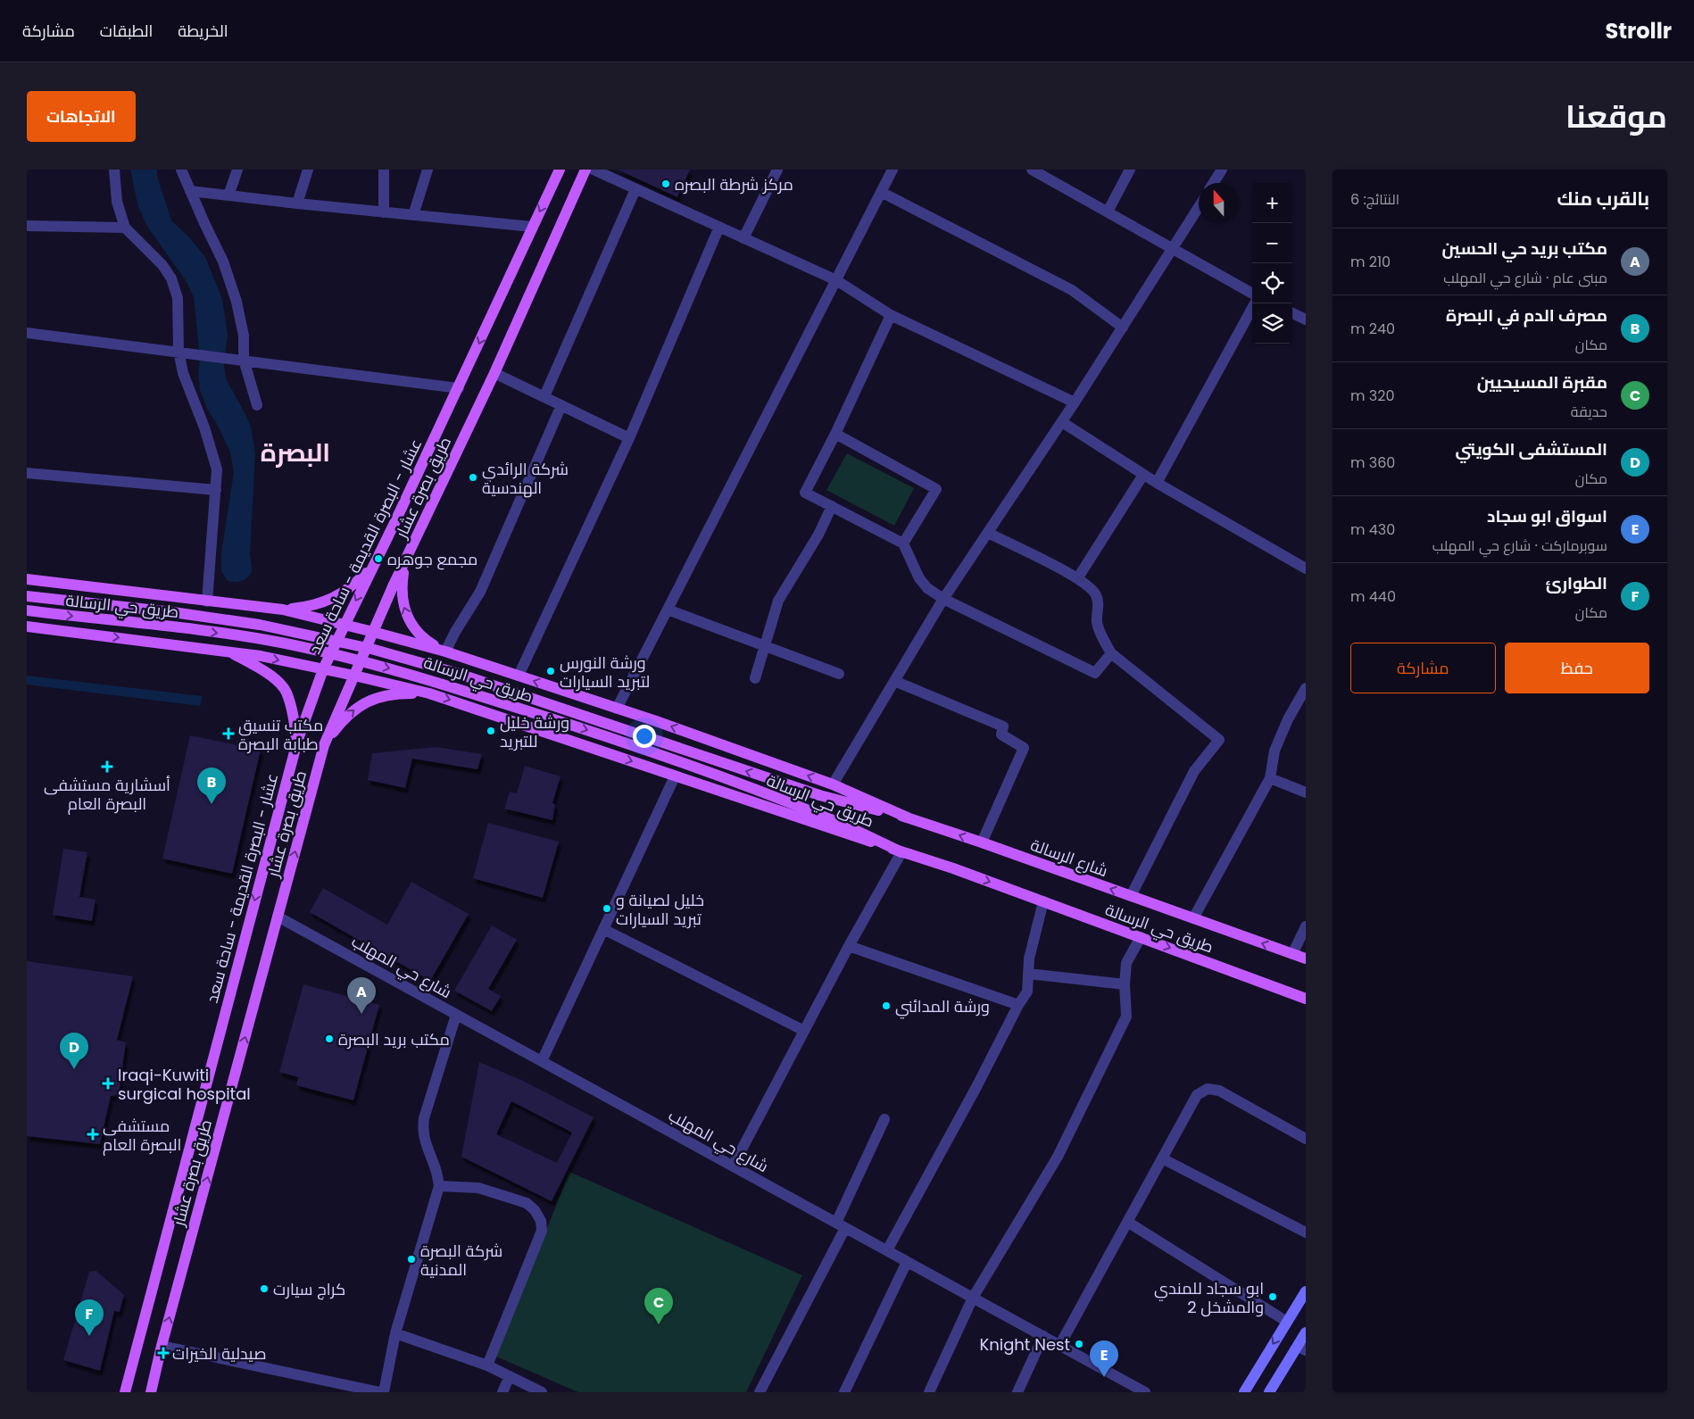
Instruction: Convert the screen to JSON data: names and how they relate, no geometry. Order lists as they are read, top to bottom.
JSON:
{
  "streets": {
    "main road": [
      "طريق بصرة عشار",
      "عشار - البصرة القديمة - ساحة سعد",
      "طريق حي الرسالة",
      "شارع الرسالة"
    ],
    "street": ["شارع حي المهلب"]
  },
  "crossings": [
    ["طريق بصرة عشار", "طريق حي الرسالة"],
    ["طريق بصرة عشار", "شارع حي المهلب"],
    ["عشار - البصرة القديمة - ساحة سعد", "طريق حي الرسالة"],
    ["طريق حي الرسالة", "شارع الرسالة"]
  ],
  "one_way": ["طريق بصرة عشار", "عشار - البصرة القديمة - ساحة سعد", "شارع الرسالة"],
  "districts": ["البصرة"],
  "places": {
    "other": [
      "مركز شرطة البصره",
      "شركة الرائدي الهندسية",
      "مجمع جوهره",
      "ورشة النورس لتبريد السيارات",
      "ورشة خليل للتبريد",
      "خليل لصيانة و تبريد السيارات",
      "ورشة المدائني",
      "مكتب بريد البصرة",
      "شركة البصرة المدنية",
      "كراج سيارت",
      "ابو سجاد للمندي والمشخل 2",
      "Knight Nest"
    ],
    "health": [
      "مكتب تنسيق طبابة البصرة",
      "أسشارية مستشفى البصرة العام",
      "Iraqi-Kuwiti surgical hospital",
      "مستشفى البصرة العام",
      "صيدلية الخيرات"
    ]
  },
  "north": "top",
  "page": {
    "header": "Strollr",
    "nav": ["الخريطة", "الطبقات", "مشاركة"],
    "title": "موقعنا",
    "buttons": [
      "الاتجاهات",
      ["حفظ", "مشاركة"]
    ],
    "heading": ["بالقرب منك", "النتائج: 6"],
    "map_buttons": ["+", "−"],
    "list": [
      {
        "mark": "A",
        "name": "مكتب بريد حي الحسين",
        "note": "مبنى عام · شارع حي المهلب",
        "value": "210 m"
      },
      {
        "mark": "B",
        "name": "مصرف الدم في البصرة",
        "note": "مكان",
        "value": "240 m"
      },
      {
        "mark": "C",
        "name": "مقبرة المسيحيين",
        "note": "حديقة",
        "value": "320 m"
      },
      {
        "mark": "D",
        "name": "المستشفى الكويتي",
        "note": "مكان",
        "value": "360 m"
      },
      {
        "mark": "E",
        "name": "اسواق ابو سجاد",
        "note": "سوبرماركت · شارع حي المهلب",
        "value": "430 m"
      },
      {
        "mark": "F",
        "name": "الطوارئ",
        "note": "مكان",
        "value": "440 m"
      }
    ],
    "pins": [
      "B",
      "A",
      "D",
      "C",
      "F",
      "E"
    ]
  }
}
